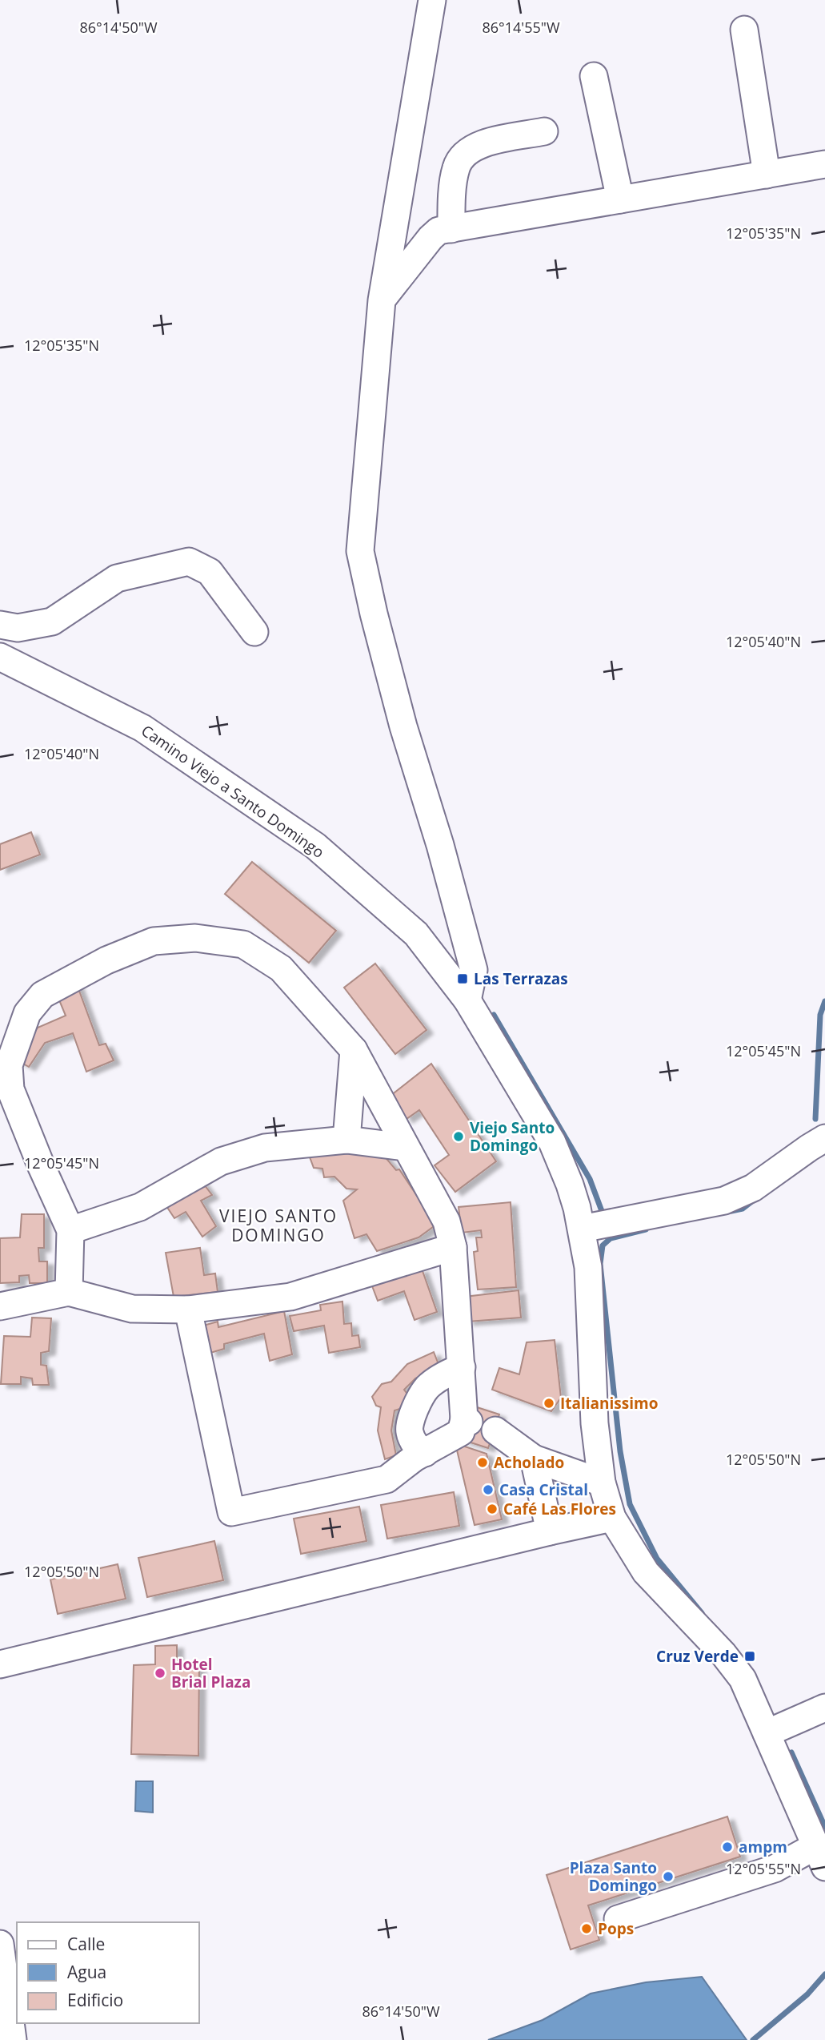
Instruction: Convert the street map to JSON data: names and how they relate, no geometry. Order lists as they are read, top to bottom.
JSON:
{
  "streets": {
    "street": ["Camino Viejo a Santo Domingo"]
  },
  "districts": ["VIEJO SANTO DOMINGO"],
  "places": {
    "transit": ["Las Terrazas", "Cruz Verde"],
    "other": [
      "Viejo Santo Domingo",
      "Italianissimo",
      "Acholado",
      "Casa Cristal",
      "Café Las Flores",
      "Hotel Brial Plaza",
      "ampm",
      "Plaza Santo Domingo",
      "Pops"
    ]
  },
  "legend": ["Calle", "Agua", "Edificio"],
  "coordinates": [
    "86°14'50\"W",
    "86°14'55\"W",
    "12°05'35\"N",
    "12°05'40\"N",
    "12°05'45\"N",
    "12°05'50\"N",
    "12°05'55\"N"
  ]
}
